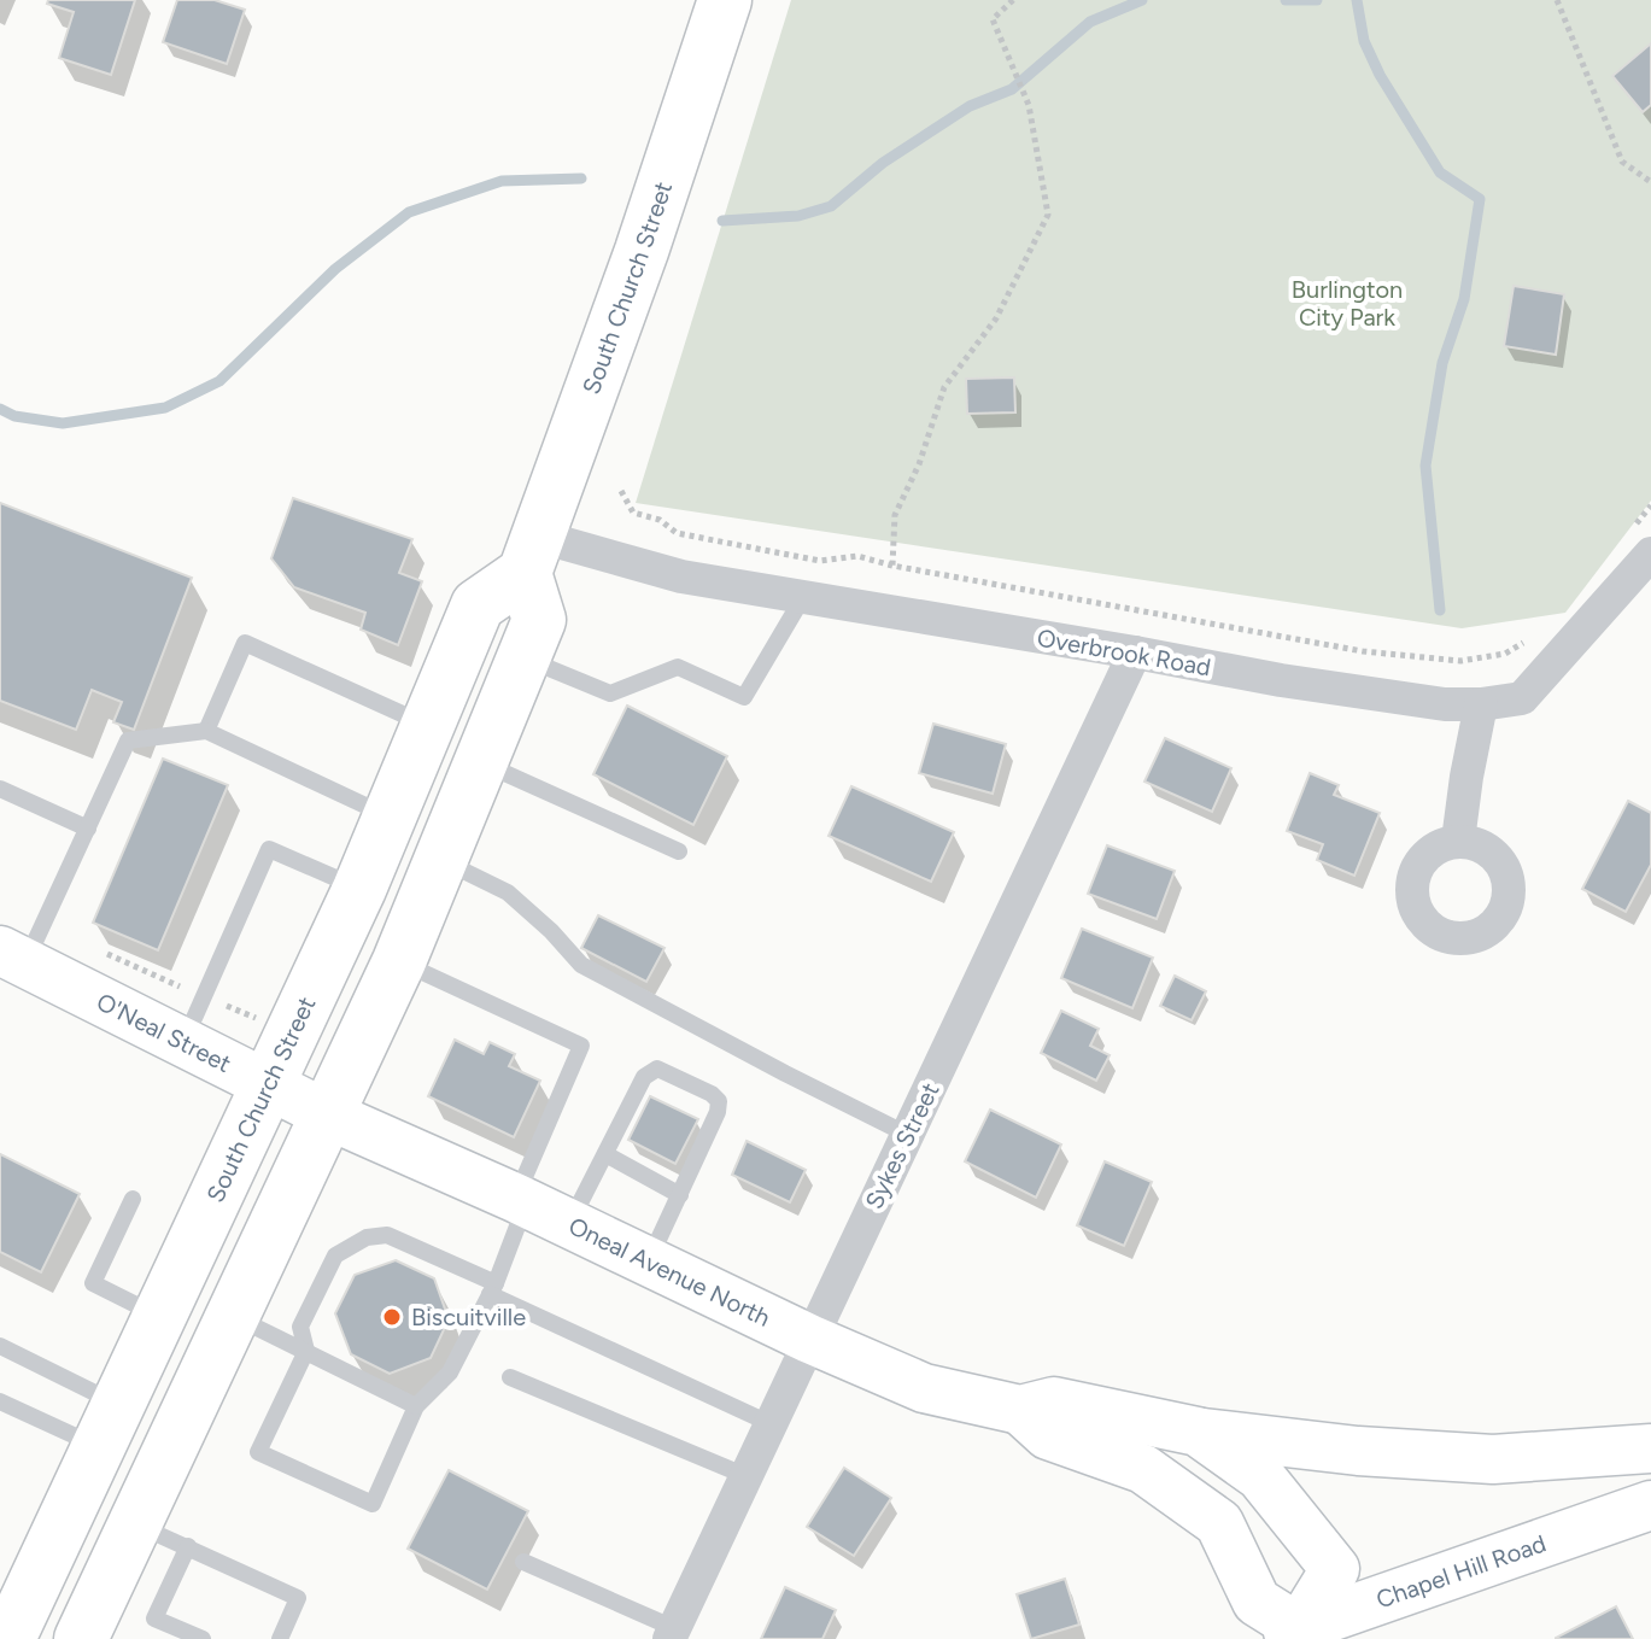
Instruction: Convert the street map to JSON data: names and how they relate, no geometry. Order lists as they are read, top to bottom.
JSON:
{
  "streets": {
    "main road": [
      "South Church Street",
      "O'Neal Street",
      "Oneal Avenue North",
      "Chapel Hill Road"
    ],
    "street": ["Overbrook Road", "Sykes Street"]
  },
  "crossings": [
    ["South Church Street", "Overbrook Road"],
    ["South Church Street", "O'Neal Street"],
    ["Overbrook Road", "Sykes Street"],
    ["O'Neal Street", "Oneal Avenue North"],
    ["Sykes Street", "Oneal Avenue North"],
    ["Oneal Avenue North", "Chapel Hill Road"]
  ],
  "parks": ["Burlington City Park"],
  "places": ["Biscuitville"]
}
